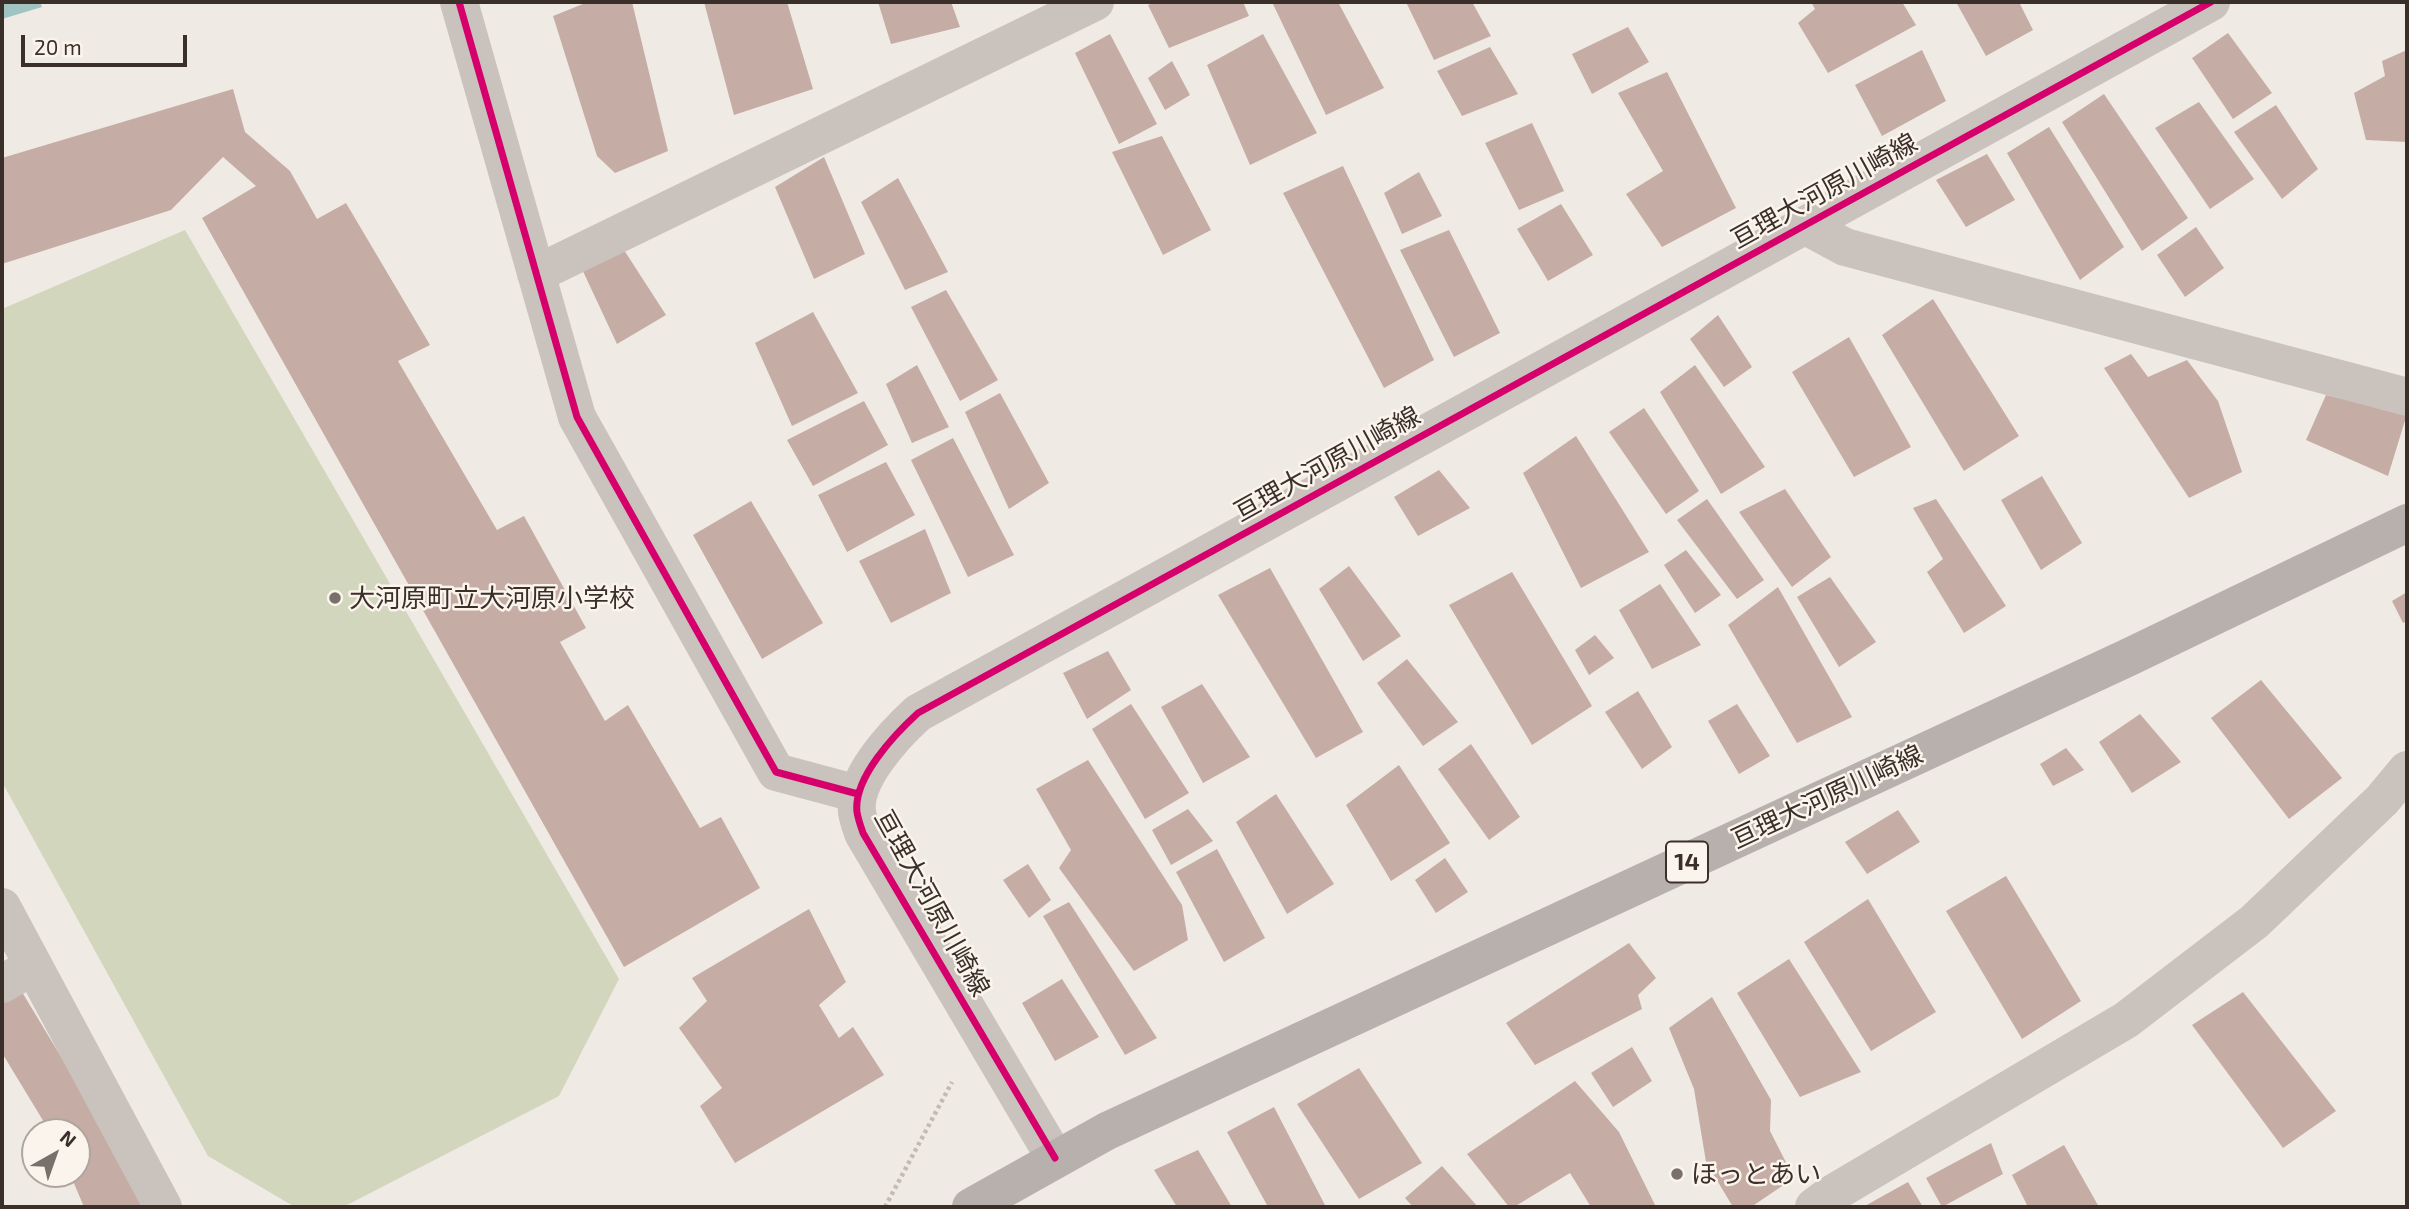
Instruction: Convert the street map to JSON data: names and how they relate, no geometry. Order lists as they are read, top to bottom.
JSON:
{
  "streets": {
    "main road": ["亘理大河原川崎線", "14"]
  },
  "places": ["大河原町立大河原小学校", "ほっとあい"],
  "scale_bar": "20 m",
  "north": "top right"
}
